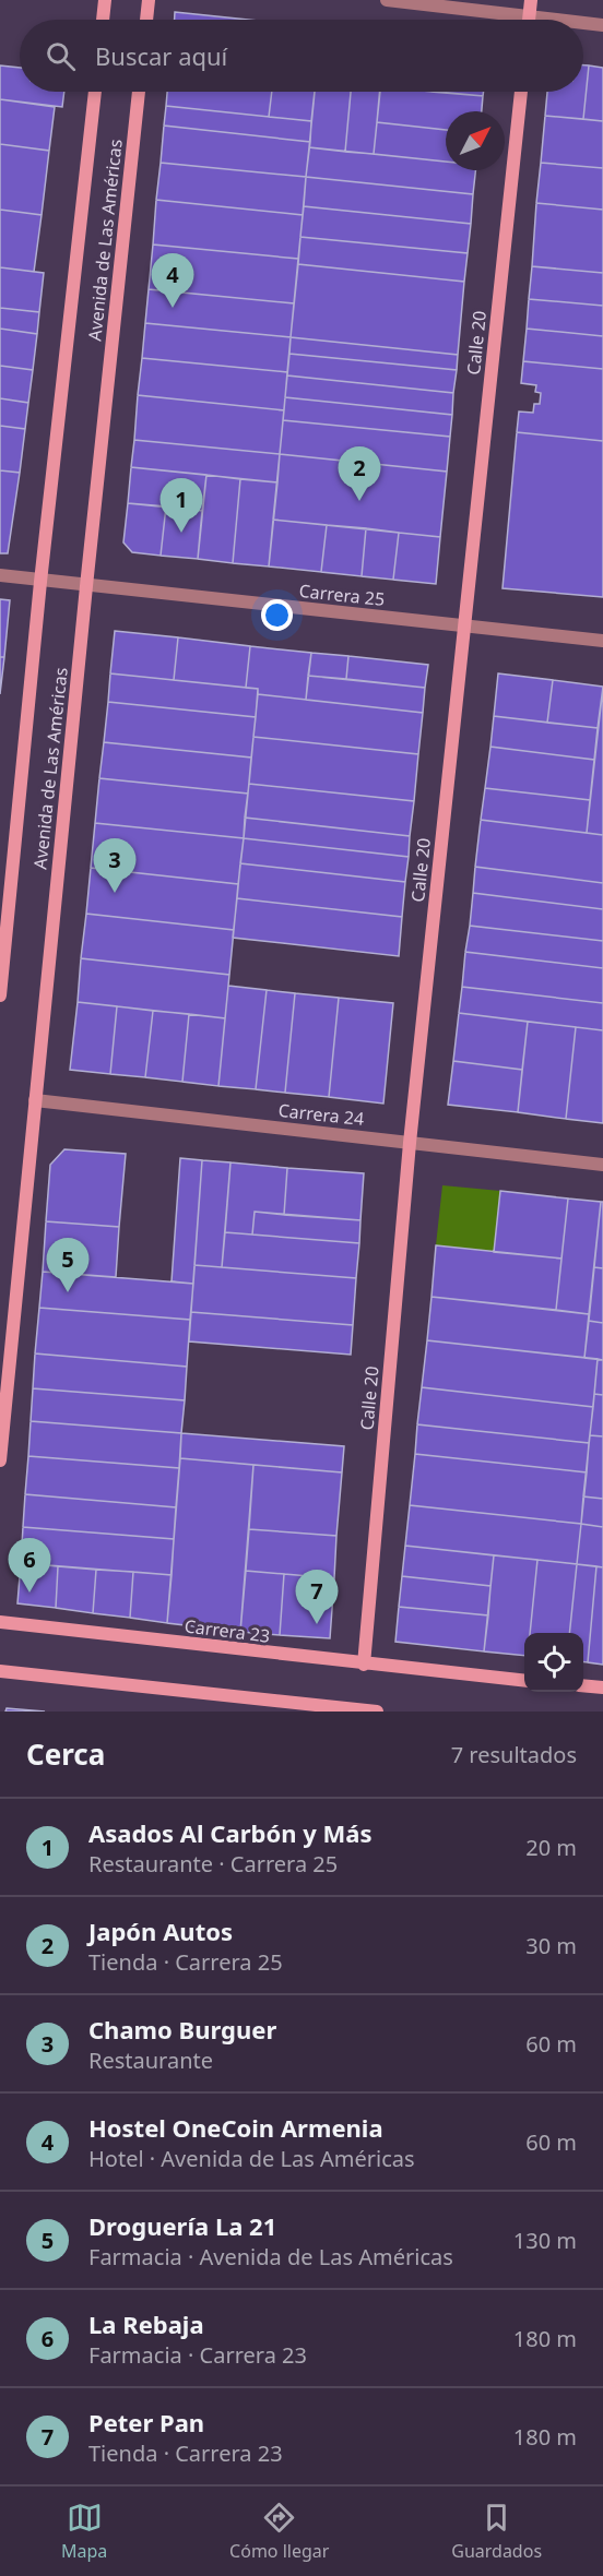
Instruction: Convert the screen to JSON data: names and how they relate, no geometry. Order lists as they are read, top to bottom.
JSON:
{
  "streets": {
    "main road": ["Avenida de Las Américas", "Calle 20", "Carrera 23"],
    "street": ["Carrera 25", "Carrera 24"]
  },
  "crossings": [
    ["Avenida de Las Américas", "Carrera 25"],
    ["Avenida de Las Américas", "Carrera 24"],
    ["Calle 20", "Carrera 25"],
    ["Calle 20", "Carrera 24"],
    ["Calle 20", "Carrera 23"]
  ],
  "north": "top right",
  "page": {
    "search": "Buscar aquí",
    "pins": [
      "4",
      "2",
      "1",
      "3",
      "5",
      "6",
      "7"
    ],
    "heading": ["Cerca", "7 resultados"],
    "list": [
      {
        "mark": "1",
        "name": "Asados Al Carbón y Más",
        "note": "Restaurante · Carrera 25",
        "value": "20 m"
      },
      {
        "mark": "2",
        "name": "Japón Autos",
        "note": "Tienda · Carrera 25",
        "value": "30 m"
      },
      {
        "mark": "3",
        "name": "Chamo Burguer",
        "note": "Restaurante",
        "value": "60 m"
      },
      {
        "mark": "4",
        "name": "Hostel OneCoin Armenia",
        "note": "Hotel · Avenida de Las Américas",
        "value": "60 m"
      },
      {
        "mark": "5",
        "name": "Droguería La 21",
        "note": "Farmacia · Avenida de Las Américas",
        "value": "130 m"
      },
      {
        "mark": "6",
        "name": "La Rebaja",
        "note": "Farmacia · Carrera 23",
        "value": "180 m"
      },
      {
        "mark": "7",
        "name": "Peter Pan",
        "note": "Tienda · Carrera 23",
        "value": "180 m"
      }
    ],
    "nav": ["Mapa", "Cómo llegar", "Guardados"]
  }
}
